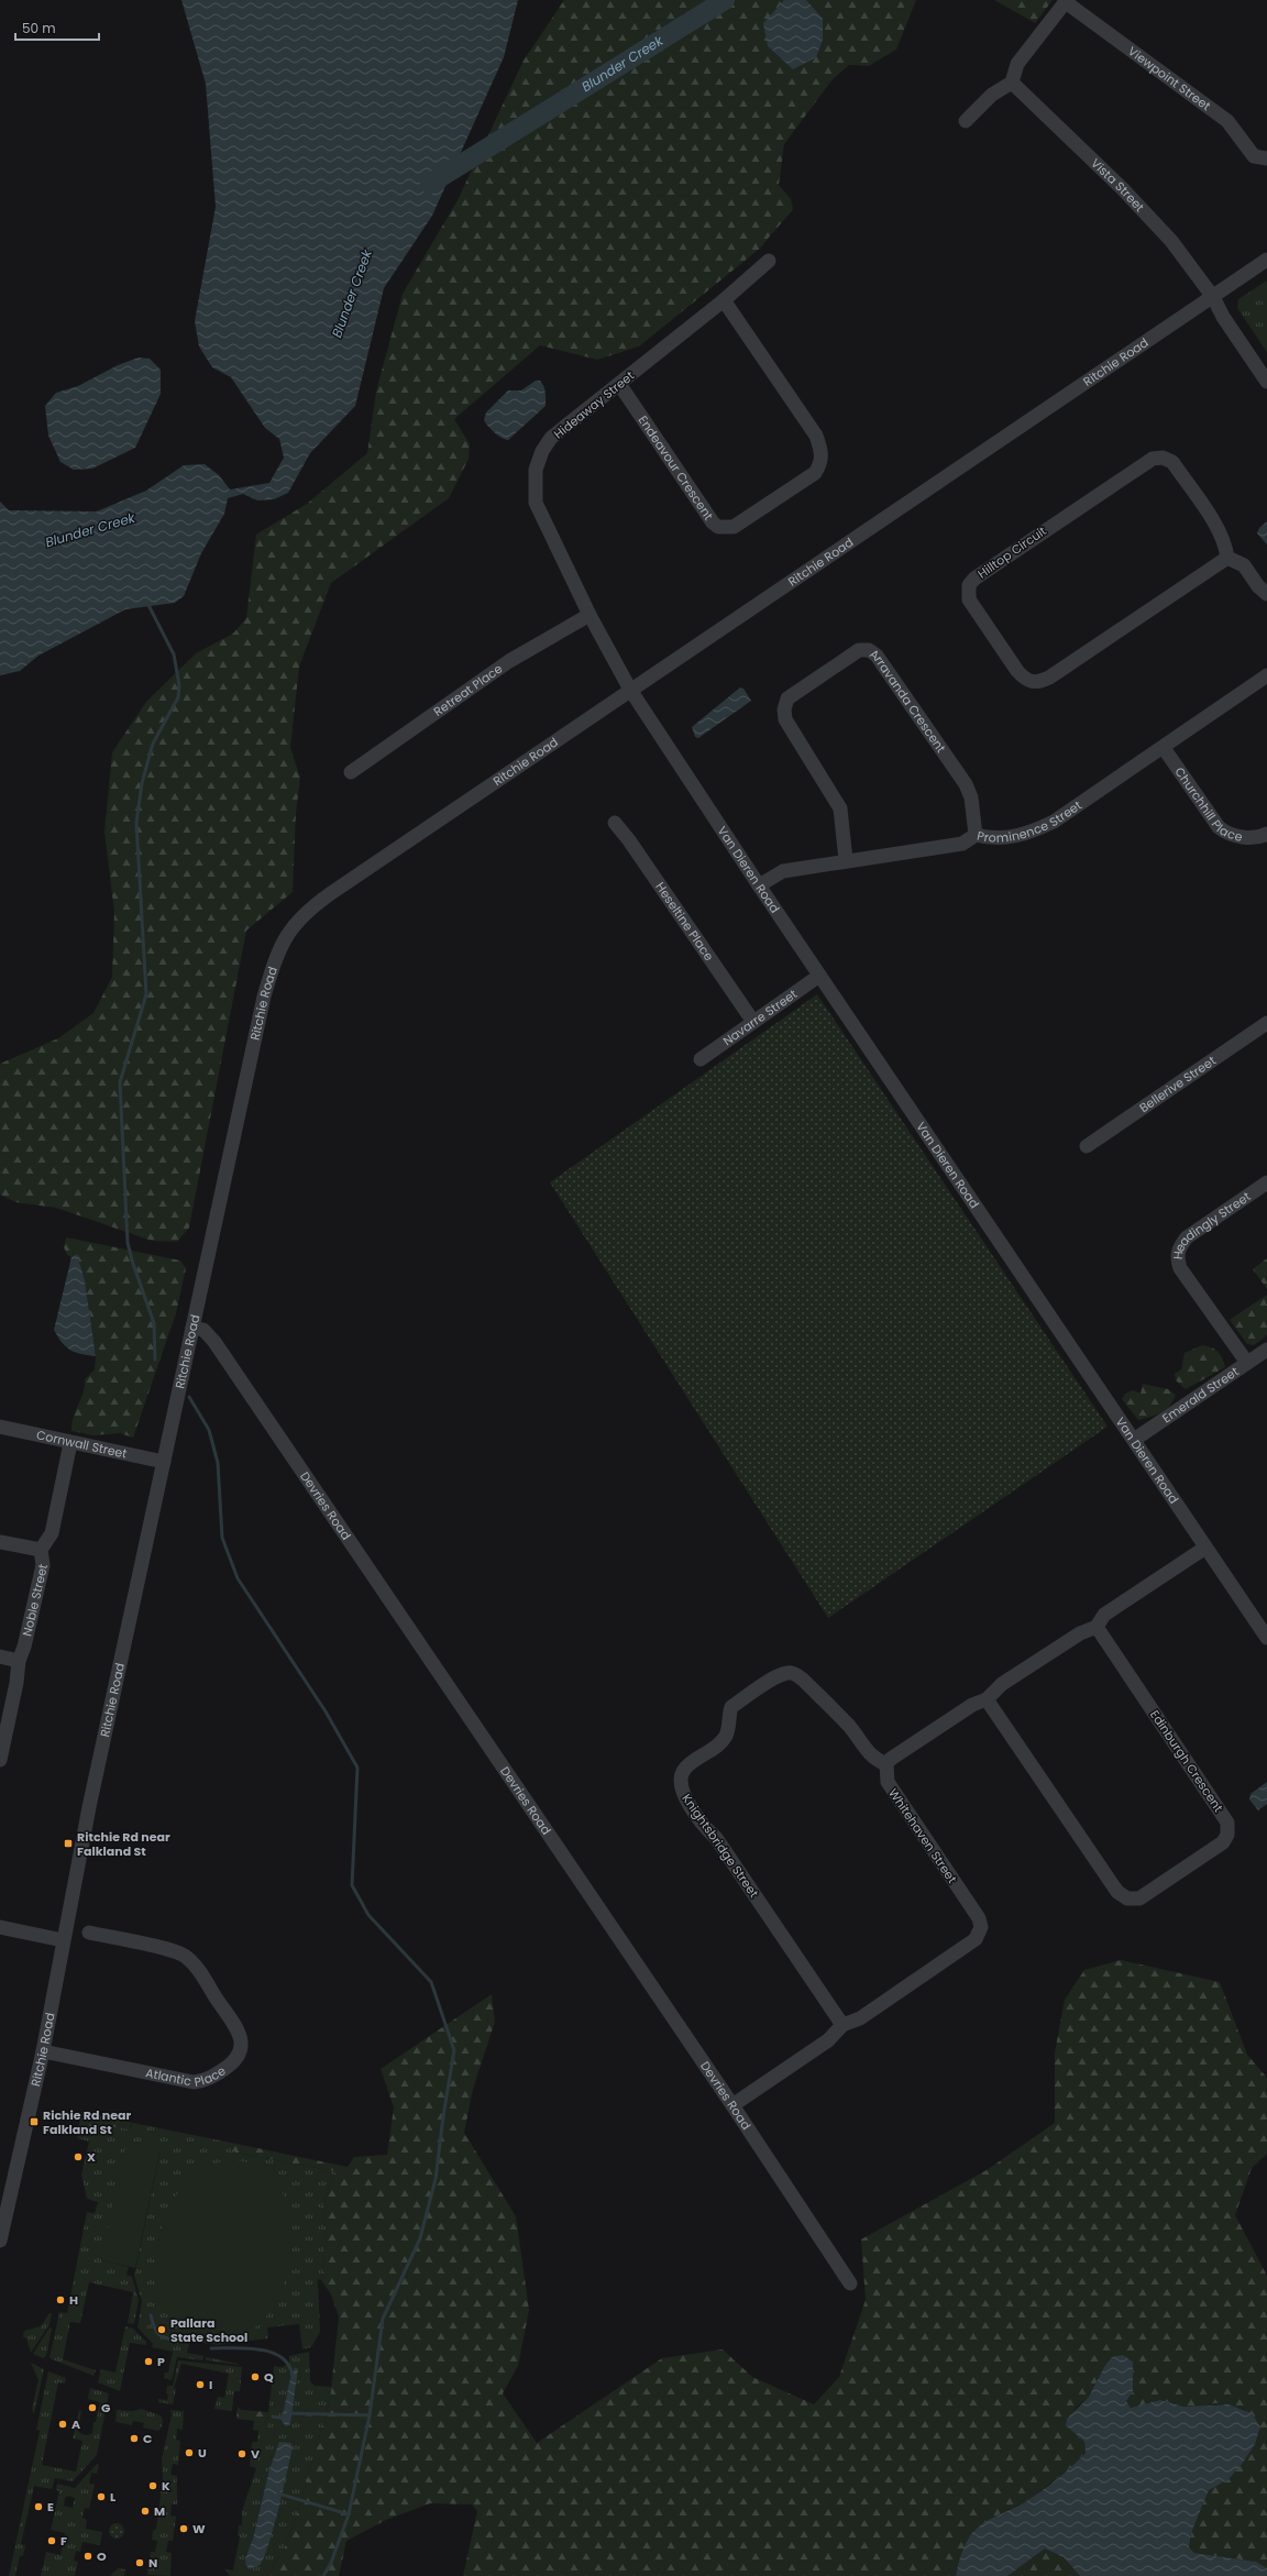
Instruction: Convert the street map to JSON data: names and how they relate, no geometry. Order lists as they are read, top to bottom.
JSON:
{
  "streets": {
    "street": [
      "Viewpoint Street",
      "Vista Street",
      "Ritchie Road",
      "Hideaway Street",
      "Endeavour Crescent",
      "Hilltop Circuit",
      "Retreat Place",
      "Arravanda Crescent",
      "Churchhill Place",
      "Prominence Street",
      "Van Dieren Road",
      "Heseltine Place",
      "Navarre Street",
      "Bellerive Street",
      "Headingly Street",
      "Emerald Street",
      "Cornwall Street",
      "Devries Road",
      "Noble Street",
      "Edinburgh Crescent",
      "Whitehaven Street",
      "Knightsbridge Street",
      "Atlantic Place"
    ]
  },
  "crossings": [
    ["Vista Street", "Ritchie Road"],
    ["Ritchie Road", "Hideaway Street"],
    ["Ritchie Road", "Van Dieren Road"],
    ["Ritchie Road", "Cornwall Street"],
    ["Ritchie Road", "Devries Road"],
    ["Ritchie Road", "Atlantic Place"],
    ["Hideaway Street", "Endeavour Crescent"],
    ["Hideaway Street", "Retreat Place"],
    ["Hideaway Street", "Van Dieren Road"],
    ["Arravanda Crescent", "Prominence Street"],
    ["Churchhill Place", "Prominence Street"],
    ["Prominence Street", "Van Dieren Road"],
    ["Van Dieren Road", "Navarre Street"],
    ["Van Dieren Road", "Emerald Street"],
    ["Heseltine Place", "Navarre Street"],
    ["Headingly Street", "Emerald Street"],
    ["Cornwall Street", "Noble Street"],
    ["Devries Road", "Whitehaven Street"],
    ["Whitehaven Street", "Knightsbridge Street"]
  ],
  "water": ["Blunder Creek"],
  "places": {
    "transit": ["Ritchie Rd near Falkland St", "Richie Rd near Falkland St"],
    "other": [
      "X",
      "H",
      "Pallara State School",
      "P",
      "Q",
      "I",
      "G",
      "A",
      "C",
      "U",
      "V",
      "K",
      "L",
      "E",
      "M",
      "W",
      "F",
      "O",
      "N"
    ]
  },
  "scale_bar": "50 m"
}
